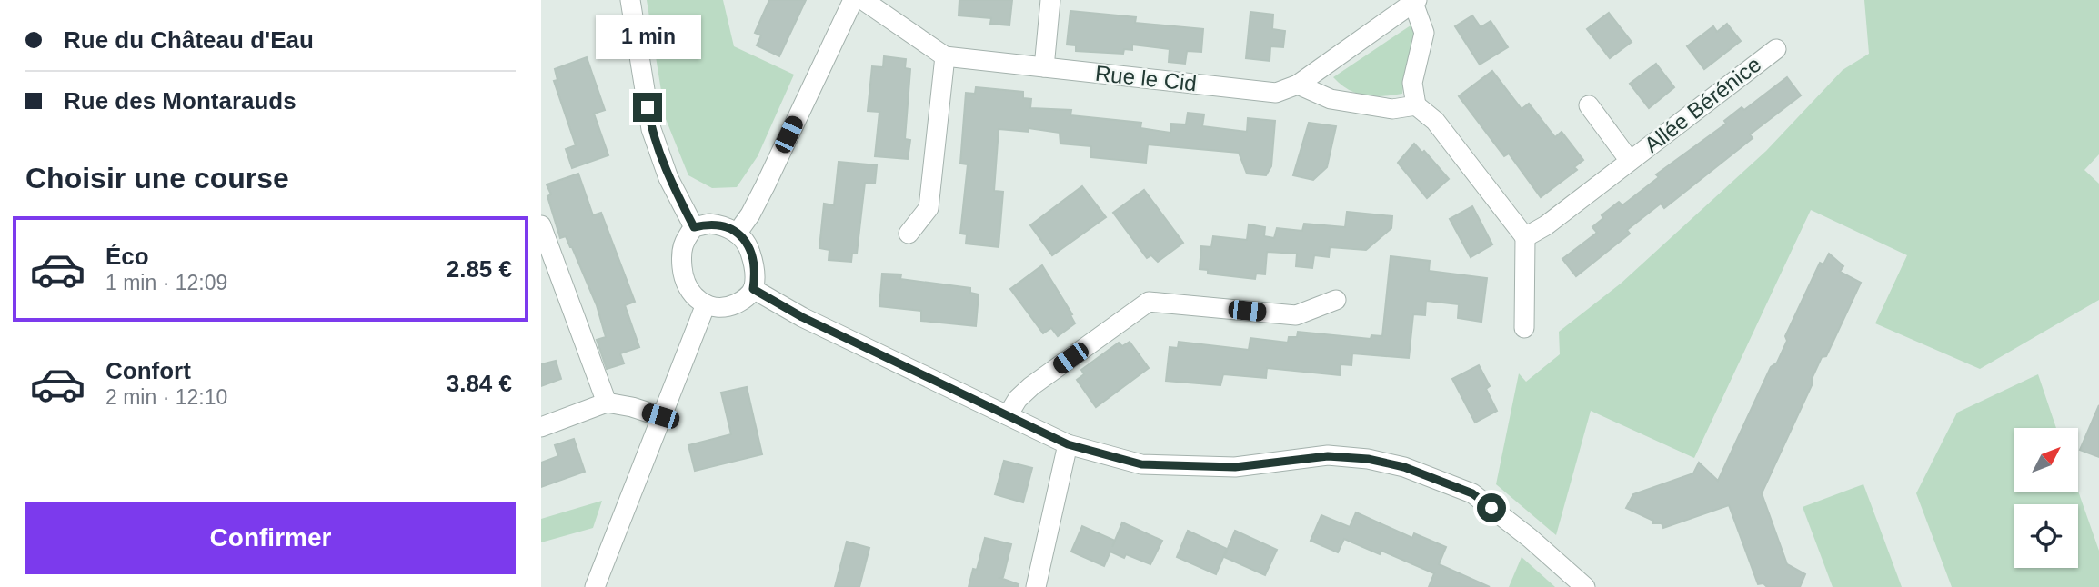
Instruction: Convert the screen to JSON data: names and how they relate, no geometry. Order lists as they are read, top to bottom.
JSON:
{
  "streets": {
    "street": ["Rue le Cid", "Allée Bérénice"]
  },
  "north": "top right",
  "page": {
    "banner": ["Rue du Château d'Eau", "Rue des Montarauds"],
    "bubble": "1 min",
    "heading": "Choisir une course",
    "list": [
      {
        "name": "Éco",
        "note": "1 min · 12:09",
        "value": "2.85 €"
      },
      {
        "name": "Confort",
        "note": "2 min · 12:10",
        "value": "3.84 €"
      }
    ],
    "buttons": "Confirmer"
  }
}
